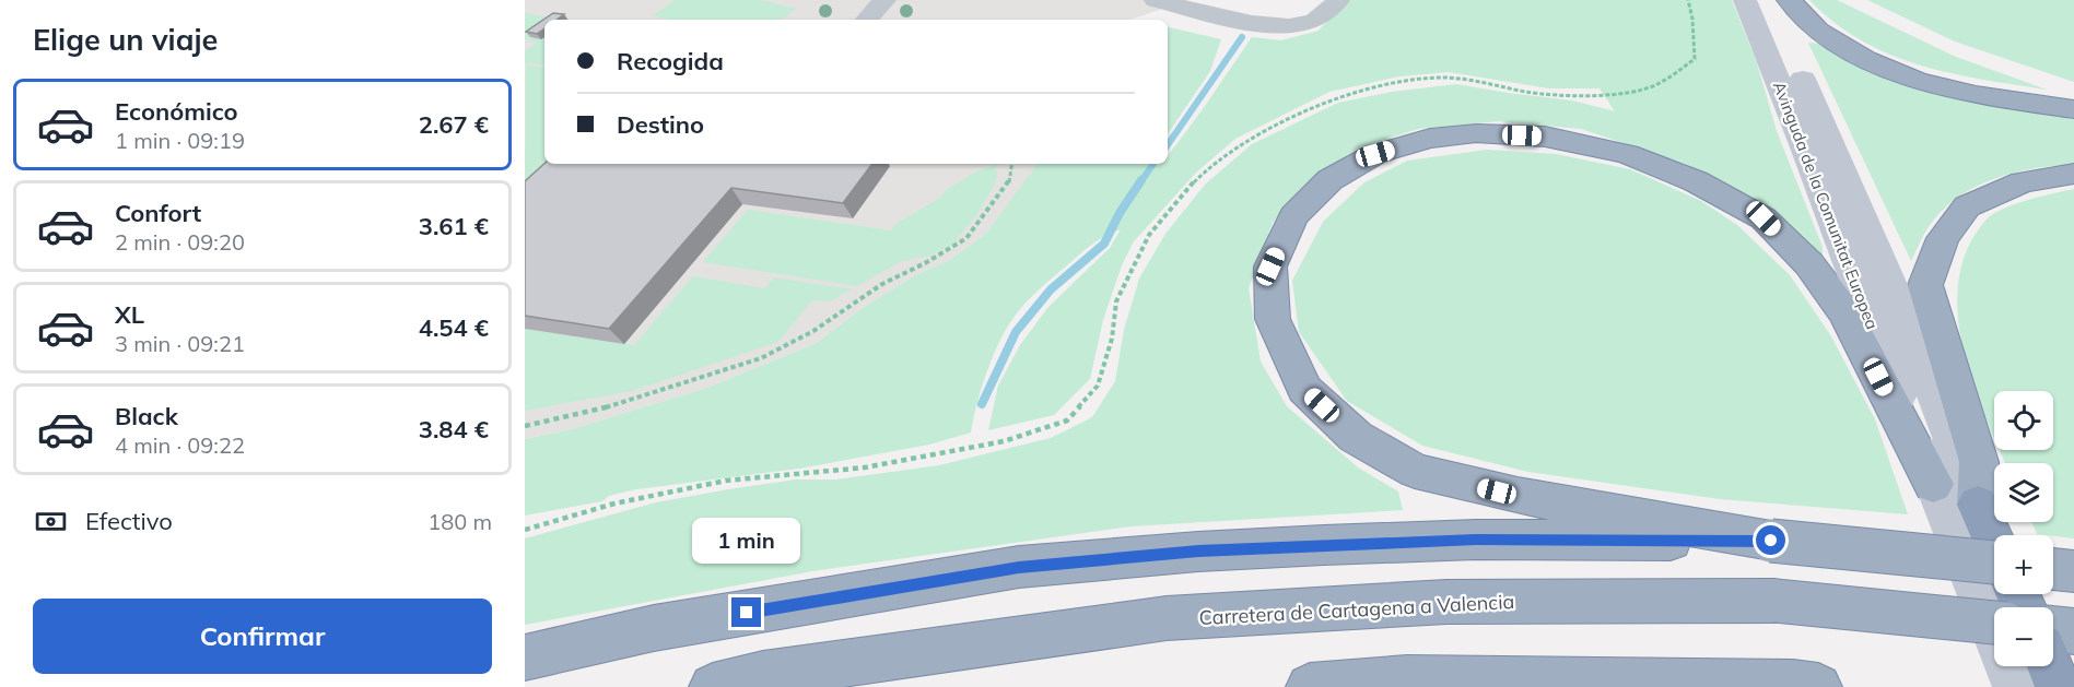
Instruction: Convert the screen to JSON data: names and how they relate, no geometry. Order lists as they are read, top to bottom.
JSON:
{
  "streets": {
    "highway": ["Carretera de Cartagena a Valencia"],
    "main road": ["Avinguda de la Comunitat Europea"]
  },
  "page": {
    "heading": "Elige un viaje",
    "banner": ["Recogida", "Destino"],
    "list": [
      {
        "name": "Económico",
        "note": "1 min · 09:19",
        "value": "2.67 €"
      },
      {
        "name": "Confort",
        "note": "2 min · 09:20",
        "value": "3.61 €"
      },
      {
        "name": "XL",
        "note": "3 min · 09:21",
        "value": "4.54 €"
      },
      {
        "name": "Black",
        "note": "4 min · 09:22",
        "value": "3.84 €"
      }
    ],
    "map_buttons": ["+", "−"],
    "pay": ["Efectivo", "180 m"],
    "bubble": "1 min",
    "buttons": "Confirmar"
  }
}
